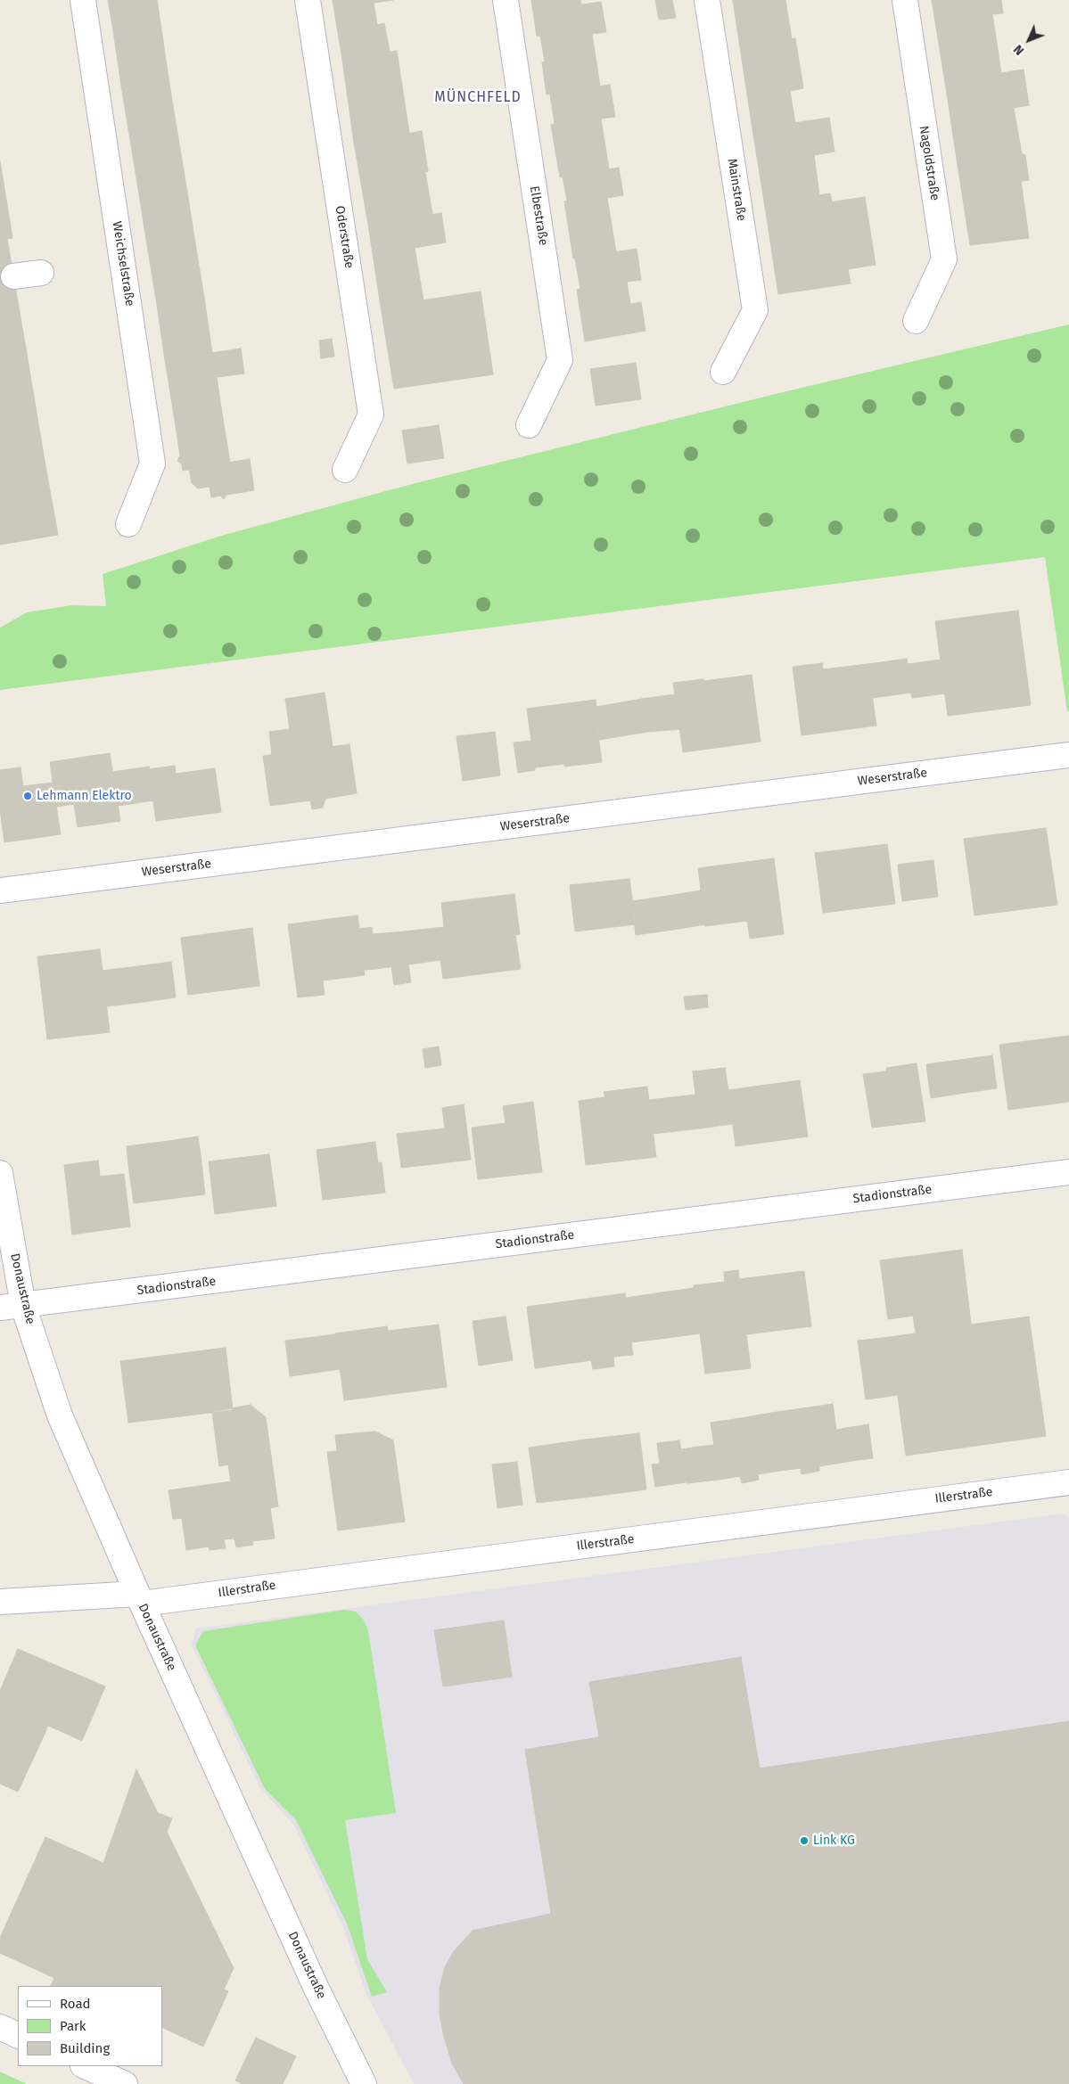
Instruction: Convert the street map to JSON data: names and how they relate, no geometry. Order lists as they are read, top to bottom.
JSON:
{
  "streets": {
    "street": [
      "Nagoldstraße",
      "Mainstraße",
      "Elbestraße",
      "Oderstraße",
      "Weichselstraße",
      "Weserstraße",
      "Stadionstraße",
      "Donaustraße",
      "Illerstraße"
    ]
  },
  "crossings": [
    ["Stadionstraße", "Donaustraße"],
    ["Donaustraße", "Illerstraße"]
  ],
  "districts": ["MÜNCHFELD"],
  "places": ["Lehmann Elektro", "Link KG"],
  "legend": ["Road", "Park", "Building"],
  "north": "bottom left"
}
